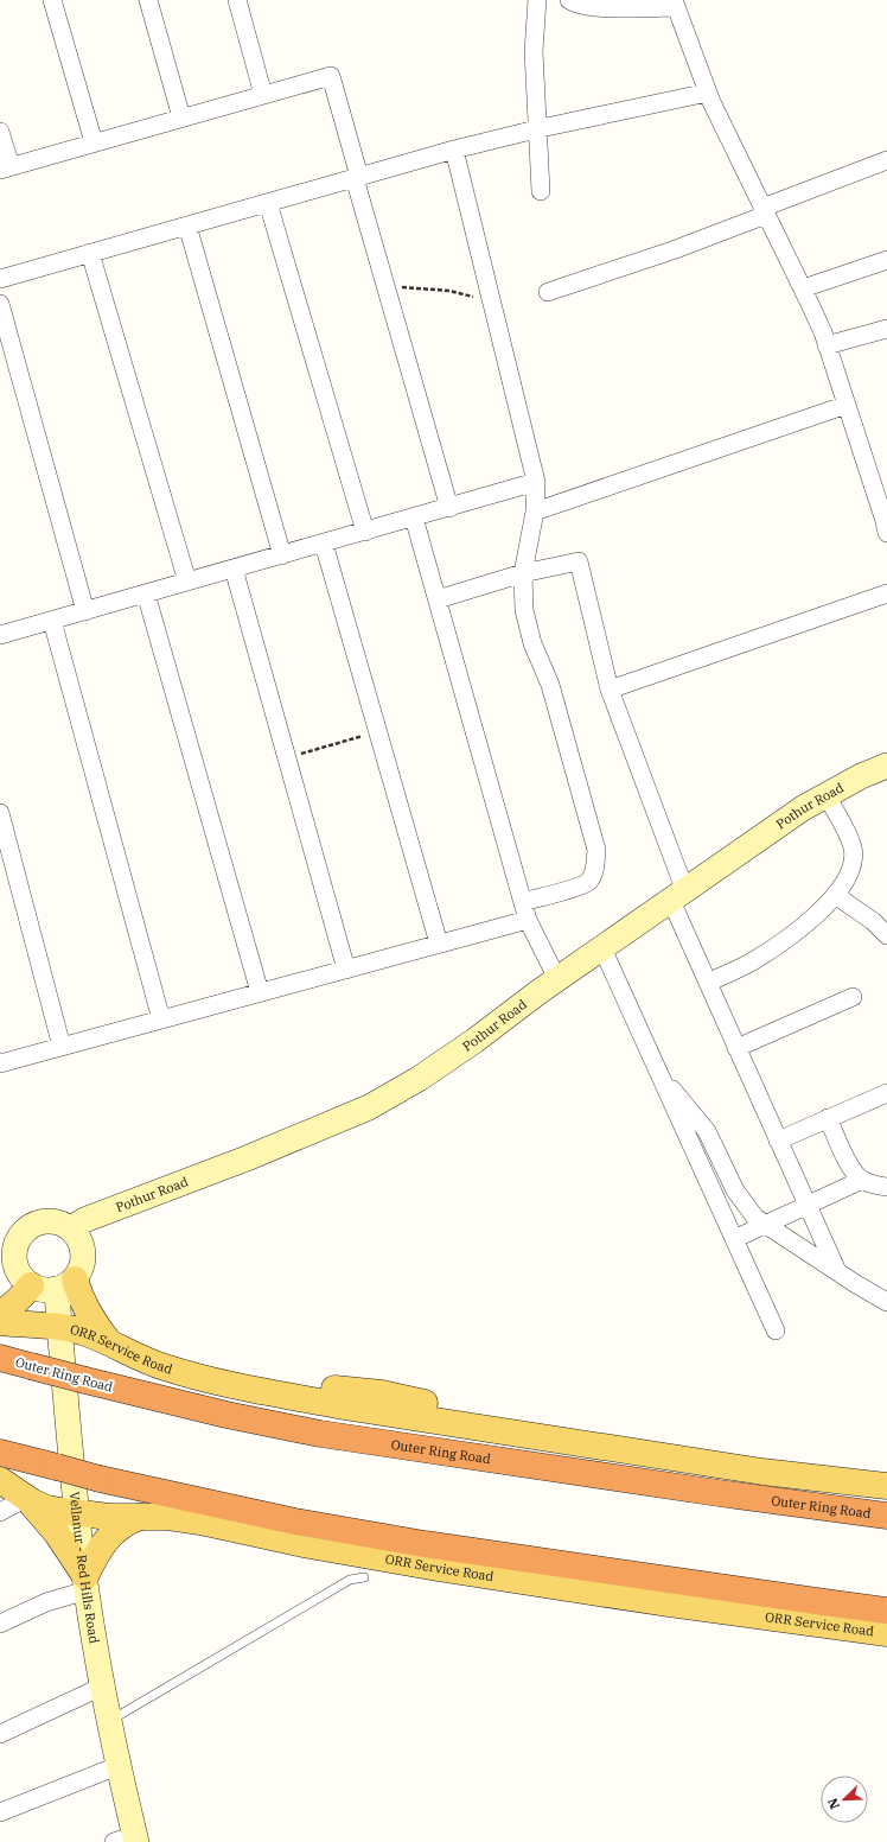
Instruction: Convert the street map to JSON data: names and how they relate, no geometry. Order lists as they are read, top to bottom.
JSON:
{
  "streets": {
    "highway": ["Outer Ring Road"],
    "main road": ["ORR Service Road"],
    "street": ["Pothur Road", "Vellanur - Red Hills Road"]
  },
  "crossings": [
    ["Pothur Road", "Vellanur - Red Hills Road"],
    ["ORR Service Road", "Vellanur - Red Hills Road"]
  ],
  "north": "bottom left"
}
